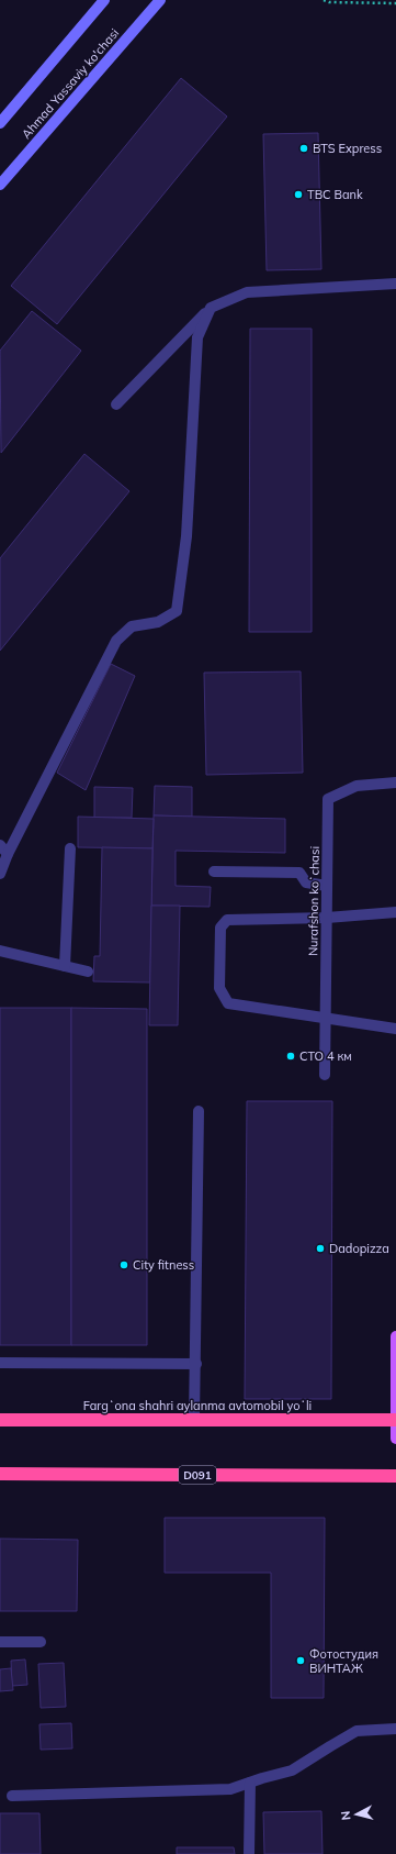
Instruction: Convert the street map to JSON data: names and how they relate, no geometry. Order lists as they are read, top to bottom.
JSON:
{
  "streets": {
    "highway": ["Fargʻona shahri aylanma avtomobil yoʻli", "D091"],
    "main road": ["Ahmad Yassaviy ko'chasi"],
    "street": ["Nurafshon koʻchasi"]
  },
  "places": [
    "BTS Express",
    "TBC Bank",
    "СТО 4 км",
    "Dadopizza",
    "City fitness",
    "Фотостудия ВИНТАЖ"
  ],
  "north": "left"
}
